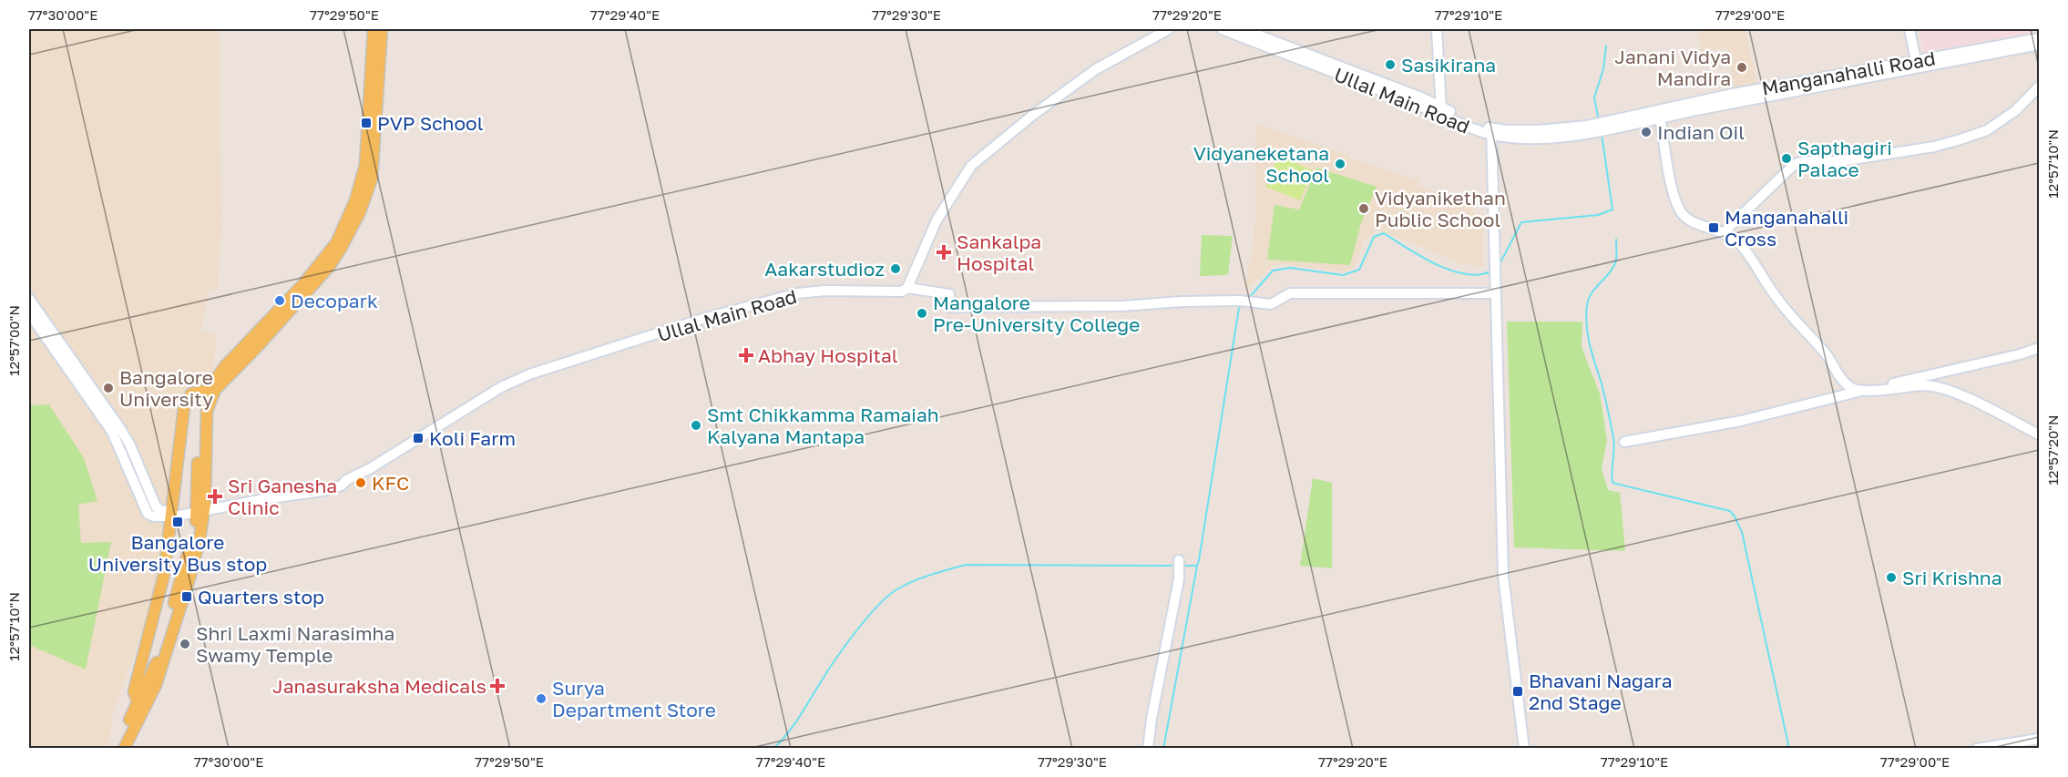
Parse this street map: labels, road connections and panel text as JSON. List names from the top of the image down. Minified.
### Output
{"streets":{"street":["Manganahalli Road","Ullal Main Road"]},"crossings":[["Manganahalli Road","Ullal Main Road"]],"places":{"other":["Sasikirana","Janani Vidya Mandira","Indian Oil","Sapthagiri Palace","Vidyaneketana School","Vidyanikethan Public School","Aakarstudioz","Decopark","Mangalore Pre-University College","Bangalore University","Smt Chikkamma Ramaiah Kalyana Mantapa","KFC","Sri Krishna","Shri Laxmi Narasimha Swamy Temple","Surya Department Store"],"transit":["PVP School","Manganahalli Cross","Koli Farm","Bangalore University Bus stop","Quarters stop","Bhavani Nagara 2nd Stage"],"health":["Sankalpa Hospital","Abhay Hospital","Sri Ganesha Clinic","Janasuraksha Medicals"]},"coordinates":["77°30'00\"E","77°29'50\"E","77°29'40\"E","77°29'30\"E","77°29'20\"E","77°29'10\"E","77°29'00\"E","12°57'10\"N","12°57'00\"N","12°57'20\"N"]}
